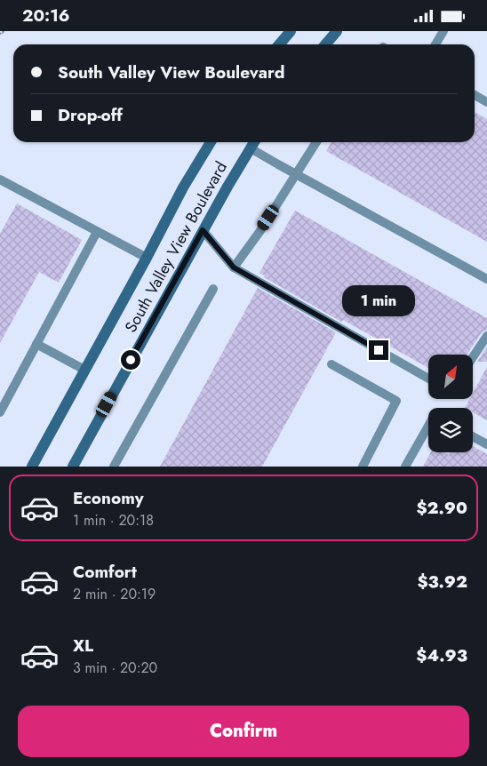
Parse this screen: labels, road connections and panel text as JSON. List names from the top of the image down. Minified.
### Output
{"streets":{"main road":["South Valley View Boulevard"]},"north":"top right","page":{"status":"20:16","banner":["South Valley View Boulevard","Drop-off"],"bubble":"1 min","list":[{"name":"Economy","note":"1 min · 20:18","value":"$2.90"},{"name":"Comfort","note":"2 min · 20:19","value":"$3.92"},{"name":"XL","note":"3 min · 20:20","value":"$4.93"}],"buttons":"Confirm"}}
